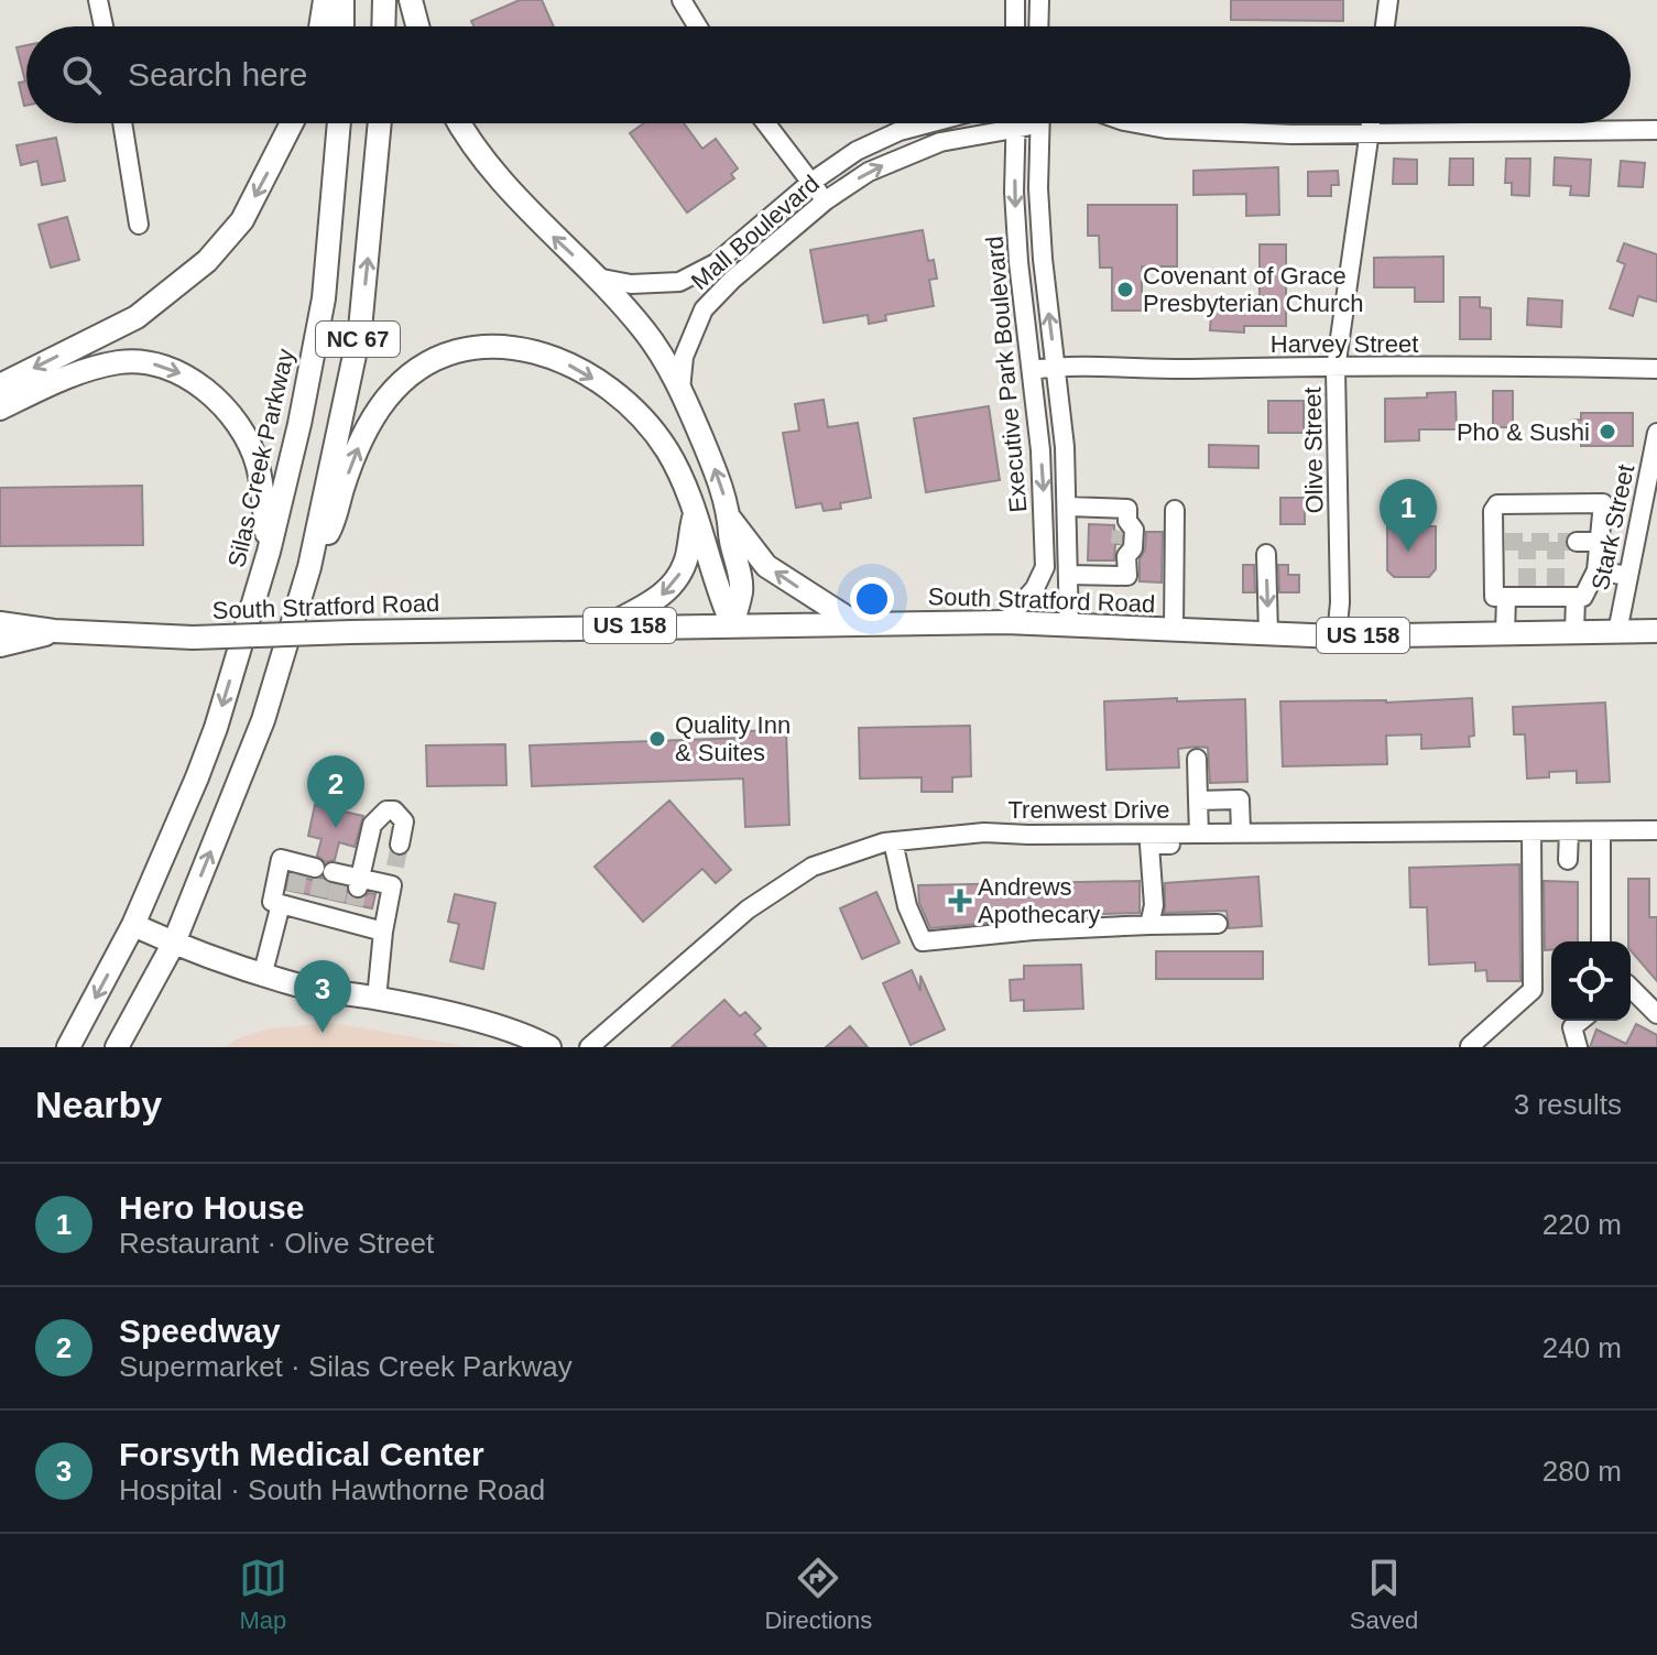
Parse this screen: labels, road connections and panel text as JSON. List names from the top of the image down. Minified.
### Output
{"streets":{"main road":["NC 67","Silas Creek Parkway","South Stratford Road","US 158"],"street":["Mall Boulevard","Harvey Street","Executive Park Boulevard","Olive Street","Stark Street","Trenwest Drive"]},"crossings":[["Mall Boulevard","Executive Park Boulevard"],["Harvey Street","Executive Park Boulevard"],["Harvey Street","Olive Street"],["Executive Park Boulevard","South Stratford Road"],["Olive Street","South Stratford Road"],["Stark Street","South Stratford Road"]],"places":{"other":["Covenant of Grace Presbyterian Church","Pho & Sushi","Quality Inn & Suites"],"health":["Andrews Apothecary"]},"page":{"search":"Search here","pins":["1","2","3"],"heading":["Nearby","3 results"],"list":[{"mark":"1","name":"Hero House","note":"Restaurant · Olive Street","value":"220 m"},{"mark":"2","name":"Speedway","note":"Supermarket · Silas Creek Parkway","value":"240 m"},{"mark":"3","name":"Forsyth Medical Center","note":"Hospital · South Hawthorne Road","value":"280 m"}],"nav":["Map","Directions","Saved"]}}
